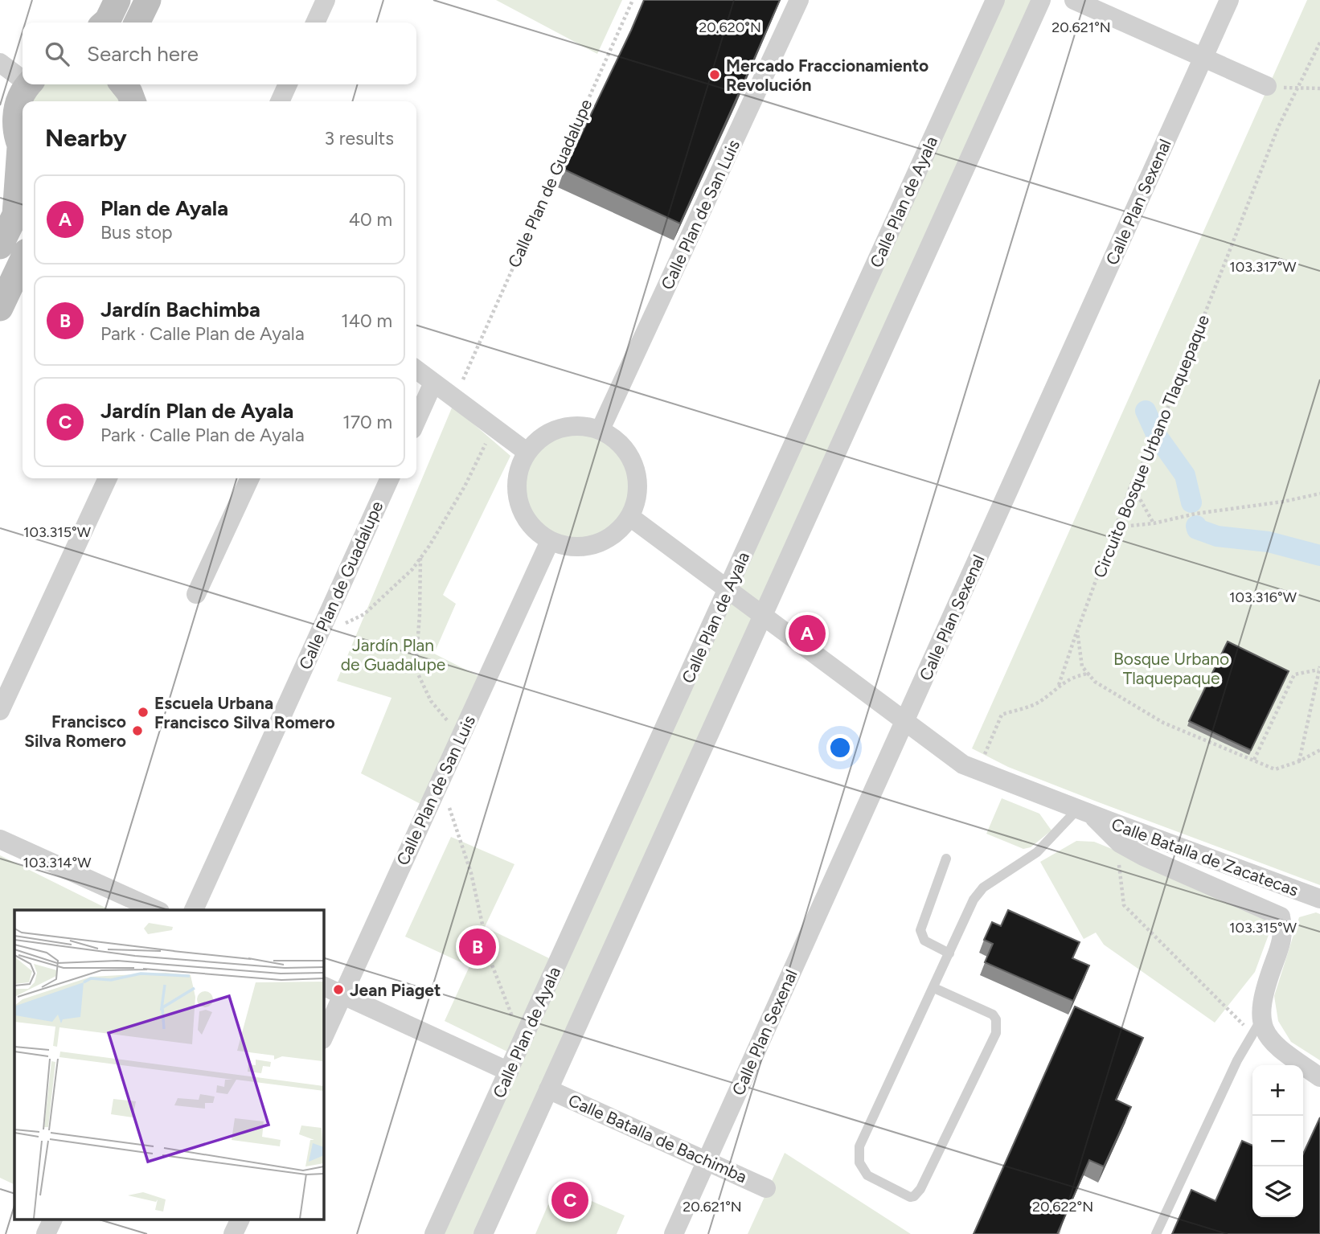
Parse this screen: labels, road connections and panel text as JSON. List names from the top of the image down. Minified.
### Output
{"streets":{"street":["Calle Plan de Guadalupe","Calle Plan de Ayala","Calle Plan Sexenal","Calle Plan de San Luis","Calle Batalla de Zacatecas","Calle Batalla de Bachimba"],"path":["Circuito Bosque Urbano Tlaquepaque"]},"crossings":[["Calle Plan de Ayala","Calle Batalla de Zacatecas"],["Calle Plan Sexenal","Calle Batalla de Zacatecas"],["Calle Plan Sexenal","Calle Batalla de Bachimba"],["Calle Plan de San Luis","Calle Batalla de Zacatecas"]],"parks":["Jardín Plan de Guadalupe","Bosque Urbano Tlaquepaque"],"places":["Mercado Fraccionamiento Revolución","Escuela Urbana Francisco Silva Romero","Francisco Silva Romero","Jean Piaget"],"page":{"search":"Search here","heading":["Nearby","3 results"],"list":[{"mark":"A","name":"Plan de Ayala","note":"Bus stop","value":"40 m"},{"mark":"B","name":"Jardín Bachimba","note":"Park · Calle Plan de Ayala","value":"140 m"},{"mark":"C","name":"Jardín Plan de Ayala","note":"Park · Calle Plan de Ayala","value":"170 m"}],"pins":["A","B","C"],"map_buttons":["+","−"]},"coordinates":["20.620°N","20.621°N","103.317°W","103.315°W","103.316°W","103.314°W","20.622°N"]}
